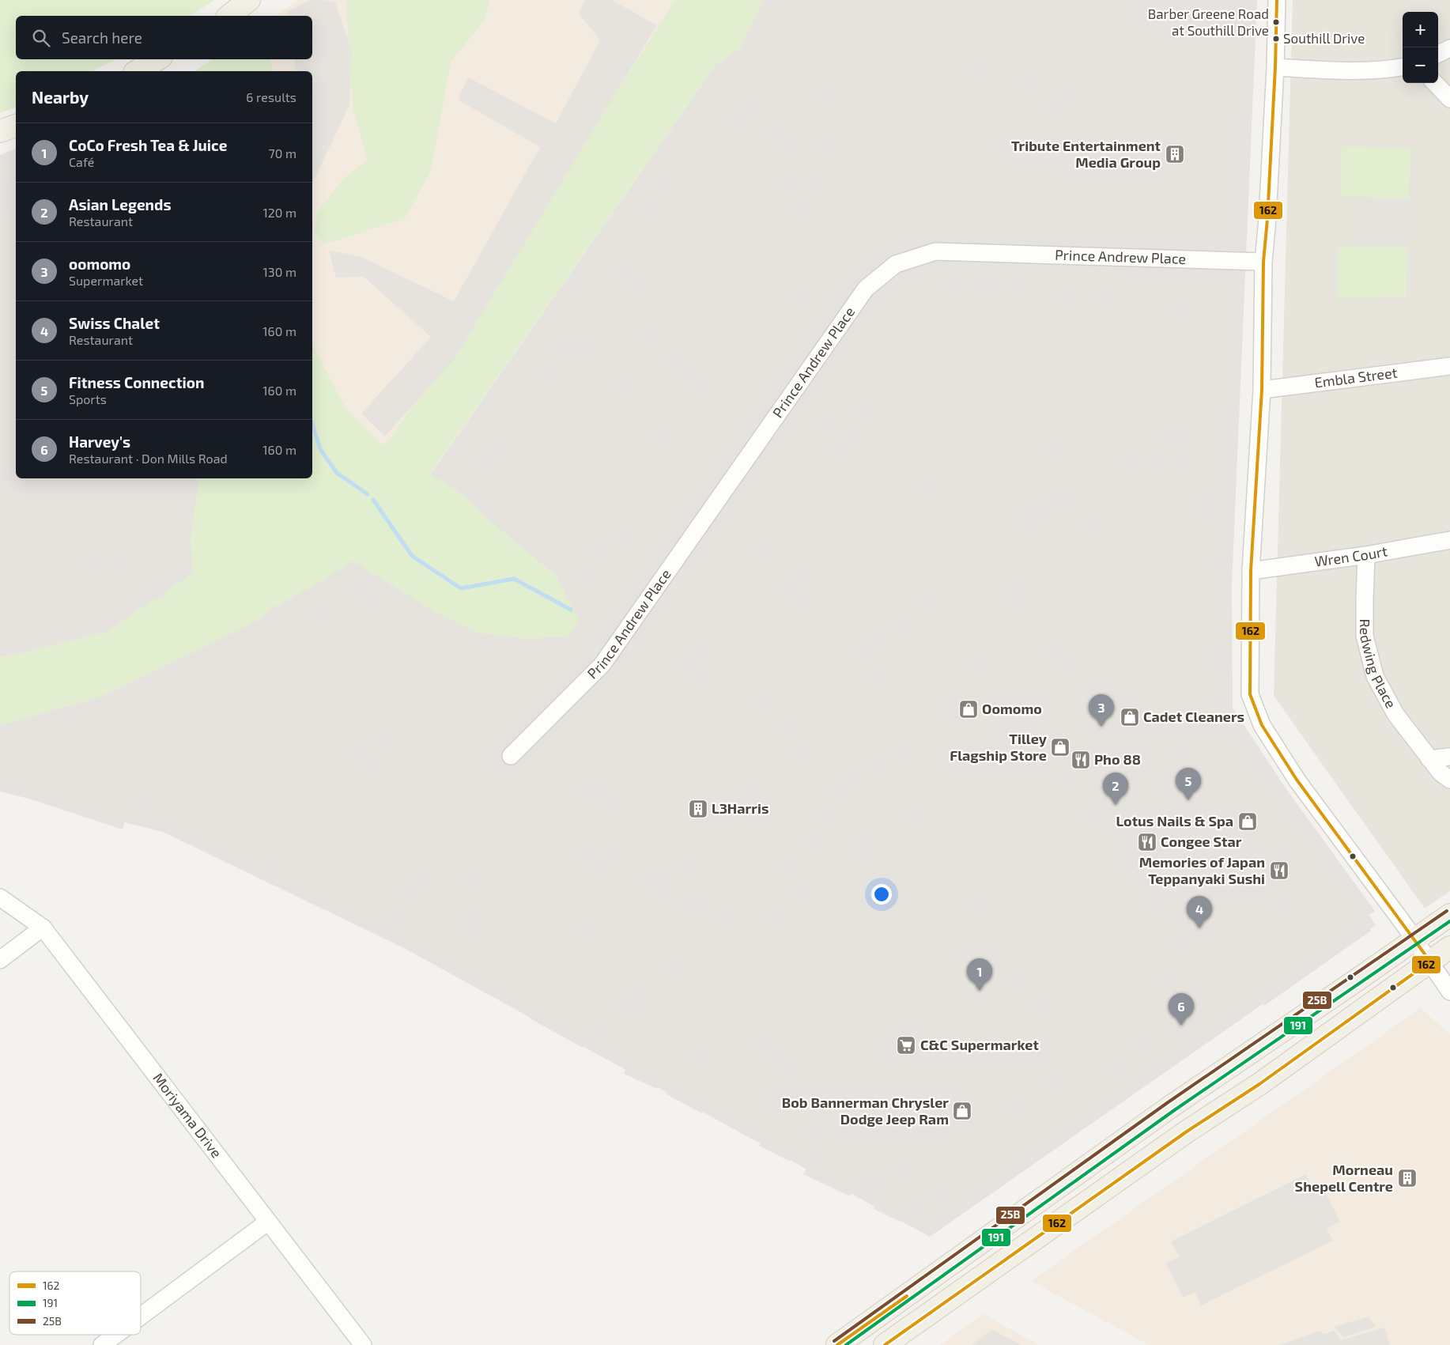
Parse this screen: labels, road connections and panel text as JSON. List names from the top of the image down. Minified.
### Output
{"streets":{"street":["Prince Andrew Place","Embla Street","Wren Court","Redwing Place","Moriyama Drive"]},"crossings":[["Wren Court","Redwing Place"]],"places":{"other":["Barber Greene Road at Southill Drive","Southill Drive"],"building":["Tribute Entertainment Media Group","L3Harris","Morneau Shepell Centre"],"shop":["Oomomo","Cadet Cleaners","Tilley Flagship Store","Lotus Nails & Spa","Bob Bannerman Chrysler Dodge Jeep Ram"],"restaurant":["Pho 88","Congee Star","Memories of Japan Teppanyaki Sushi"],"supermarket":["C&C Supermarket"]},"lines":["transit line 162","transit line 25B","transit line 191"],"legend":["162","191","25B"],"page":{"map_buttons":["+","−"],"search":"Search here","heading":["Nearby","6 results"],"list":[{"mark":"1","name":"CoCo Fresh Tea & Juice","note":"Café","value":"70 m"},{"mark":"2","name":"Asian Legends","note":"Restaurant","value":"120 m"},{"mark":"3","name":"oomomo","note":"Supermarket","value":"130 m"},{"mark":"4","name":"Swiss Chalet","note":"Restaurant","value":"160 m"},{"mark":"5","name":"Fitness Connection","note":"Sports","value":"160 m"},{"mark":"6","name":"Harvey's","note":"Restaurant · Don Mills Road","value":"160 m"}],"pins":["3","5","2","4","1","6"]}}
